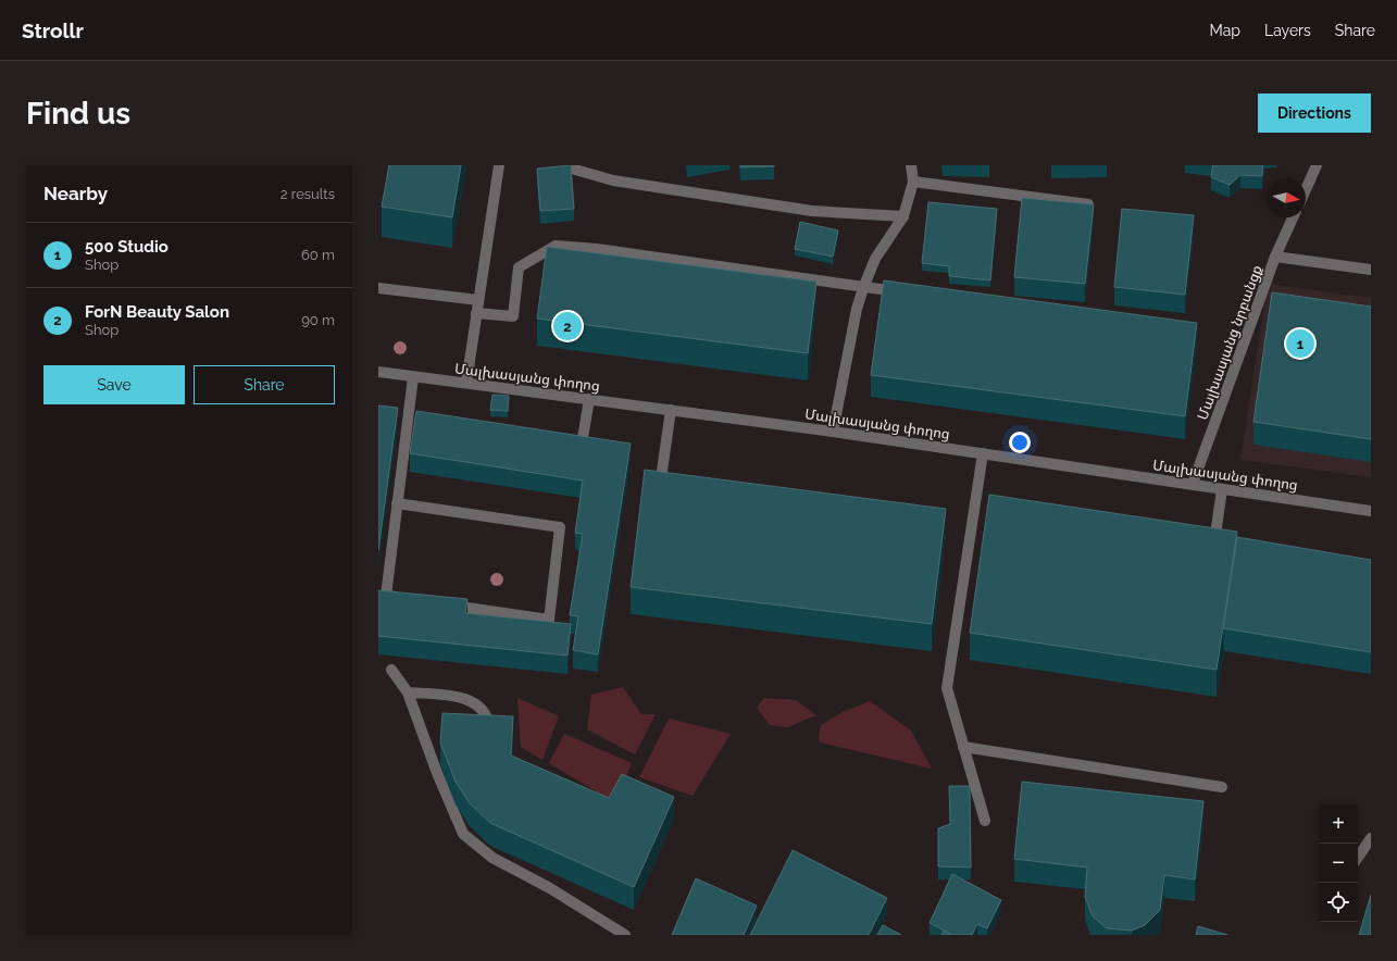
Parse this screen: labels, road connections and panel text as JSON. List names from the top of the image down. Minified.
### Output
{"streets":{"street":["Մալխասյանց նրբանցք","Մալխասյանց փողոց"]},"crossings":[["Մալխասյանց նրբանցք","Մալխասյանց փողոց"]],"north":"right","page":{"header":"Strollr","nav":["Map","Layers","Share"],"buttons":["Directions",["Save","Share"]],"title":"Find us","heading":["Nearby","2 results"],"list":[{"mark":"1","name":"500 Studio","note":"Shop","value":"60 m"},{"mark":"2","name":"ForN Beauty Salon","note":"Shop","value":"90 m"}],"pins":["2","1"],"map_buttons":["+","−"]}}
